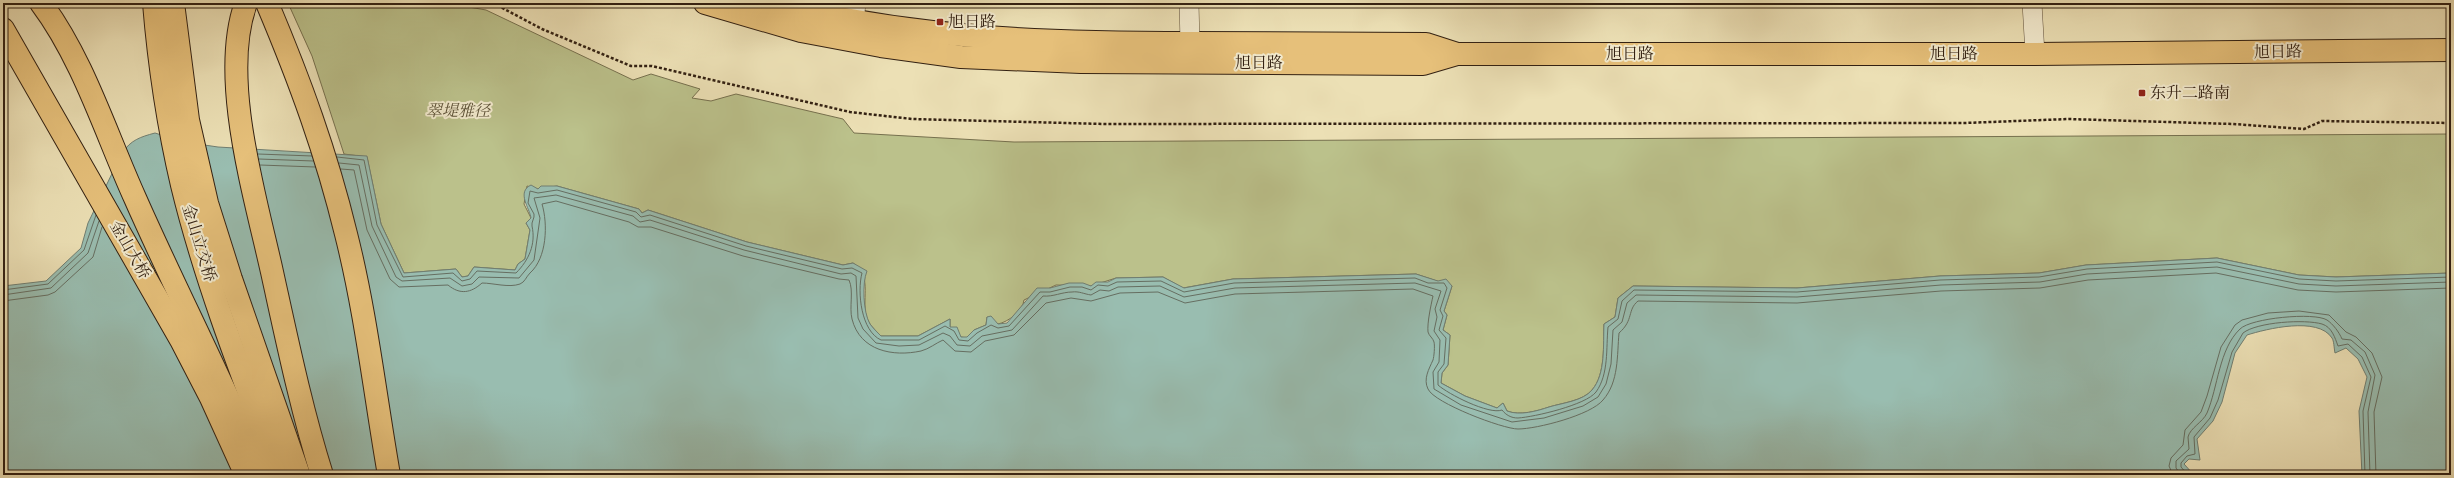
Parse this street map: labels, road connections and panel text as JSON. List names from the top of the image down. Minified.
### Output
{"streets":{"main road":["旭日路","金山立交桥","金山大桥"]},"parks":["翠堤雅径"],"places":{"transit":["旭日路","东升二路南"]}}
